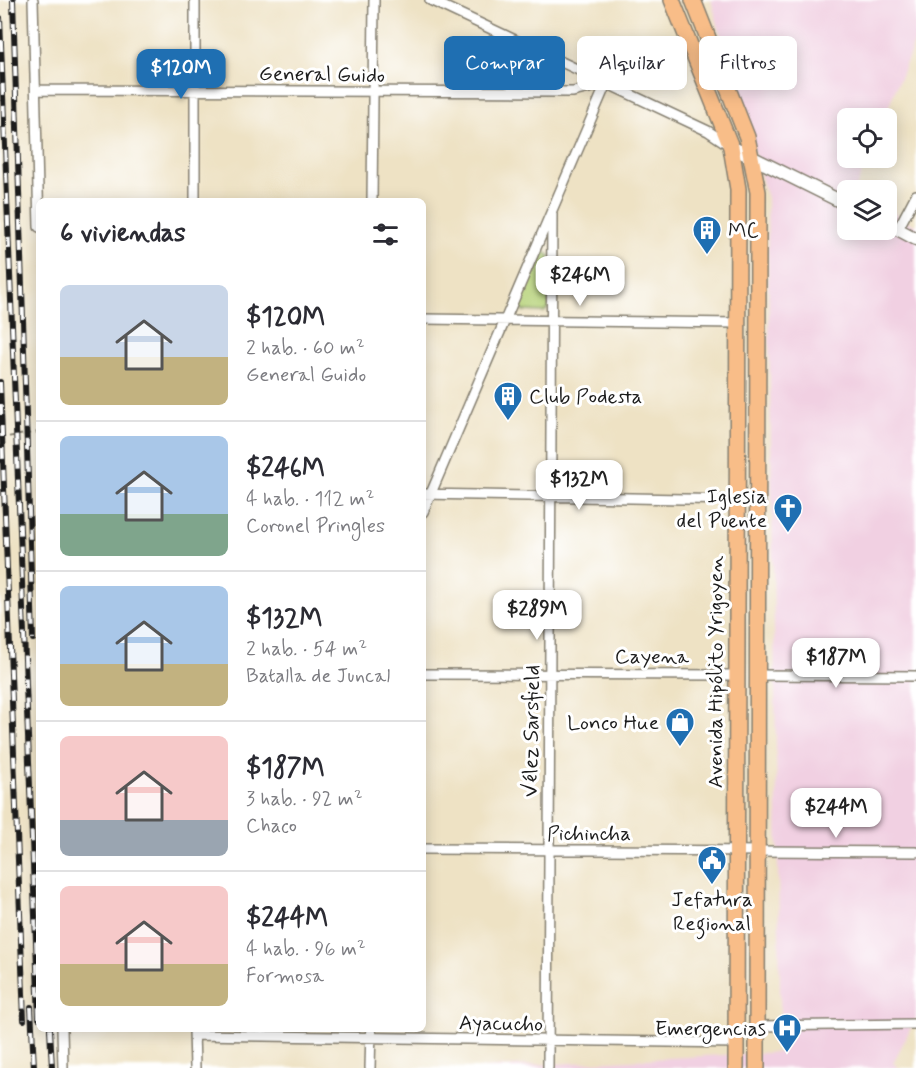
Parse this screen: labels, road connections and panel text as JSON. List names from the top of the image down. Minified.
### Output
{"streets":{"main road":["Avenida Hipólito Yrigoyen"],"street":["General Guido","Cayena","Vélez Sarsfield","Pichincha","Ayacucho"]},"crossings":[["Cayena","Avenida Hipólito Yrigoyen"],["Cayena","Vélez Sarsfield"],["Avenida Hipólito Yrigoyen","Pichincha"],["Avenida Hipólito Yrigoyen","Ayacucho"],["Vélez Sarsfield","Pichincha"],["Vélez Sarsfield","Ayacucho"]],"places":{"building":["MC","Club Podesta"],"church":["Iglesia del Puente"],"shop":["Lonco Hue"],"public building":["Jefatura Regional"],"hospital":["Emergencias"]},"page":{"chip":["Comprar","Alquilar","Filtros"],"price":["$120M","$246M","$132M","$289M","$187M","$244M"],"heading":"6 viviendas","list":[{"name":"$120M","note":"2 hab. · 60 m² · General Guido"},{"name":"$246M","note":"4 hab. · 112 m² · Coronel Pringles"},{"name":"$132M","note":"2 hab. · 54 m² · Batalla de Juncal"},{"name":"$187M","note":"3 hab. · 92 m² · Chaco"},{"name":"$244M","note":"4 hab. · 96 m² · Formosa"}]}}
